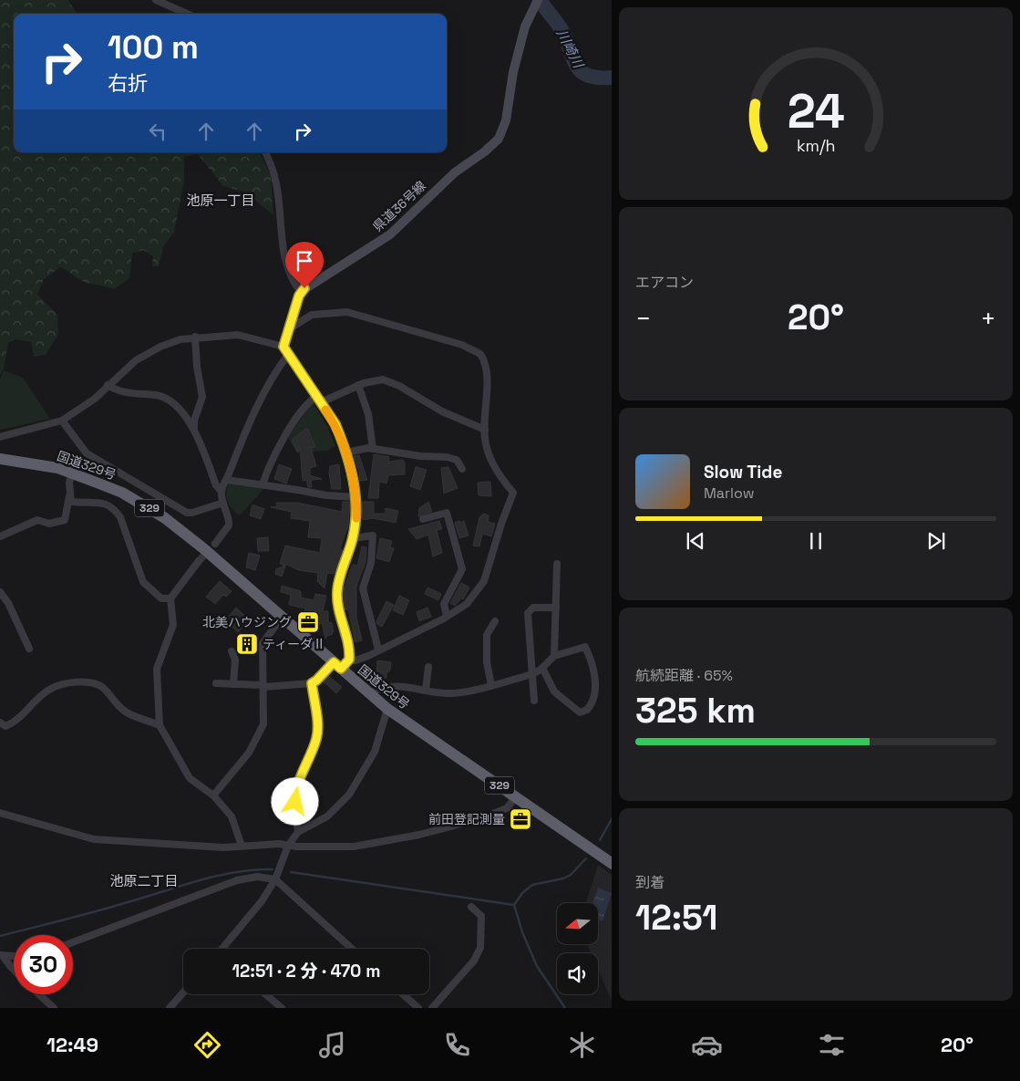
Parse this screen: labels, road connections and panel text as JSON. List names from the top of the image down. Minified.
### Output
{"streets":{"highway":["国道329号","329"],"main road":["県道36号線"]},"districts":["池原一丁目","池原二丁目"],"water":["川崎川"],"places":{"office":["北美ハウジング","前田登記測量"],"building":["ティーダⅡ"]},"north":"left","page":{"turn":["100 m","右折"],"tile":["エアコン",["航続距離 · 65%","325 km"],["到着","12:51"]],"heat":["−","20°","+"],"song":["Slow Tide","Marlow"],"limit":"30","trip":"12:51 · 2 分 · 470 m","tabs":["12:49","20°"],"gauge":["24","km/h"]}}
